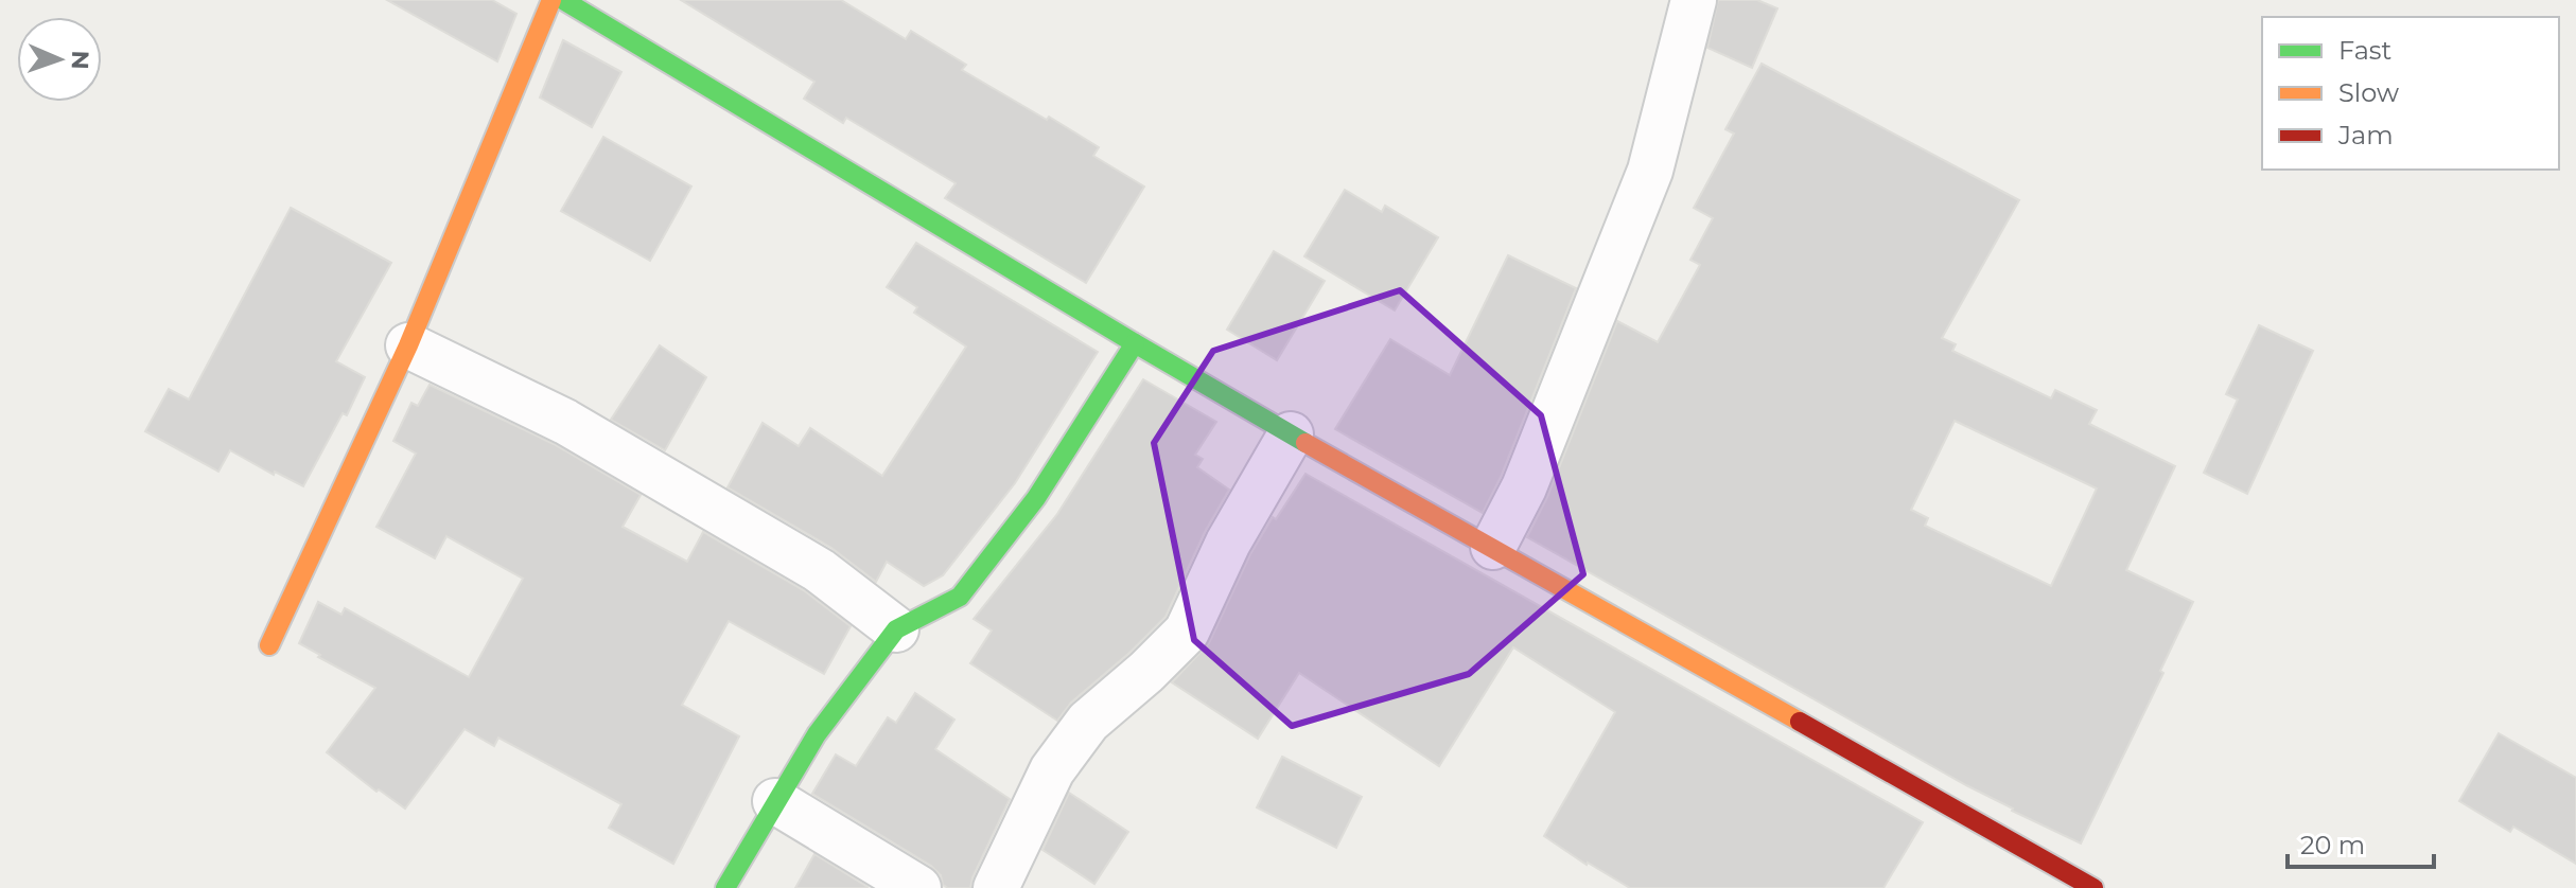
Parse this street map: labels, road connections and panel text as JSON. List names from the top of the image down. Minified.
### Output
{"legend":["Fast","Slow","Jam"],"scale_bar":"20 m","north":"right"}
